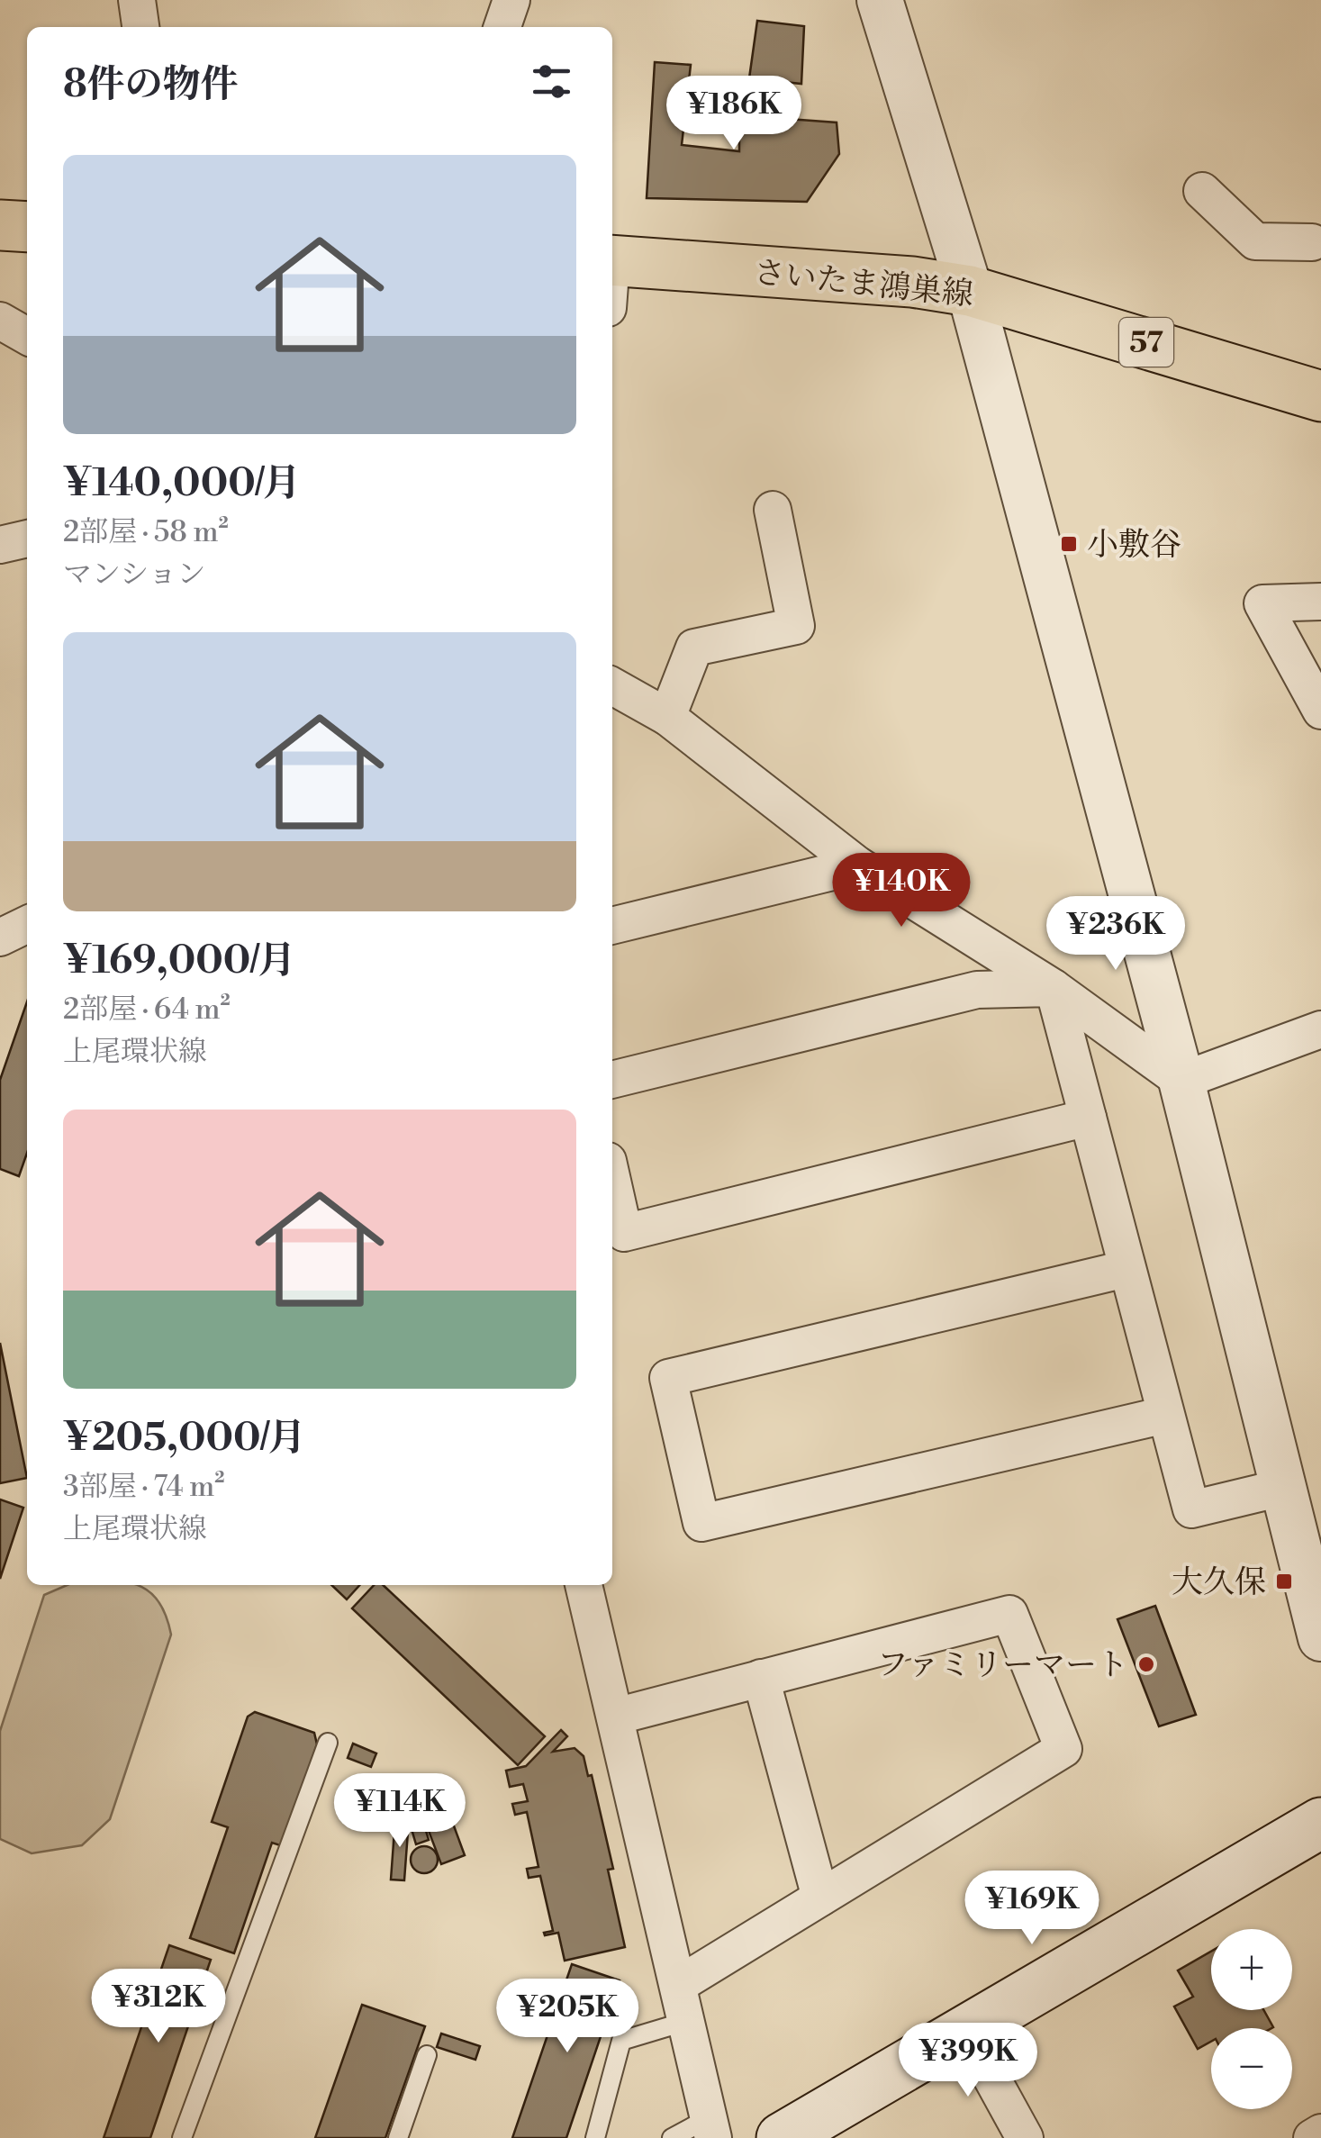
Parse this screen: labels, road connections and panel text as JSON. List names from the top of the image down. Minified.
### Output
{"streets":{"main road":["さいたま鴻巣線","57"]},"places":{"transit":["小敷谷","大久保"],"other":["ファミリーマート"]},"page":{"heading":"8件の物件","price":["¥186K","¥140K","¥236K","¥114K","¥169K","¥312K","¥205K","¥399K"],"list":[{"name":"¥140,000/月","note":"2部屋 · 58 m² · マンション"},{"name":"¥169,000/月","note":"2部屋 · 64 m² · 上尾環状線"},{"name":"¥205,000/月","note":"3部屋 · 74 m² · 上尾環状線"}],"map_buttons":["+","−"]}}
